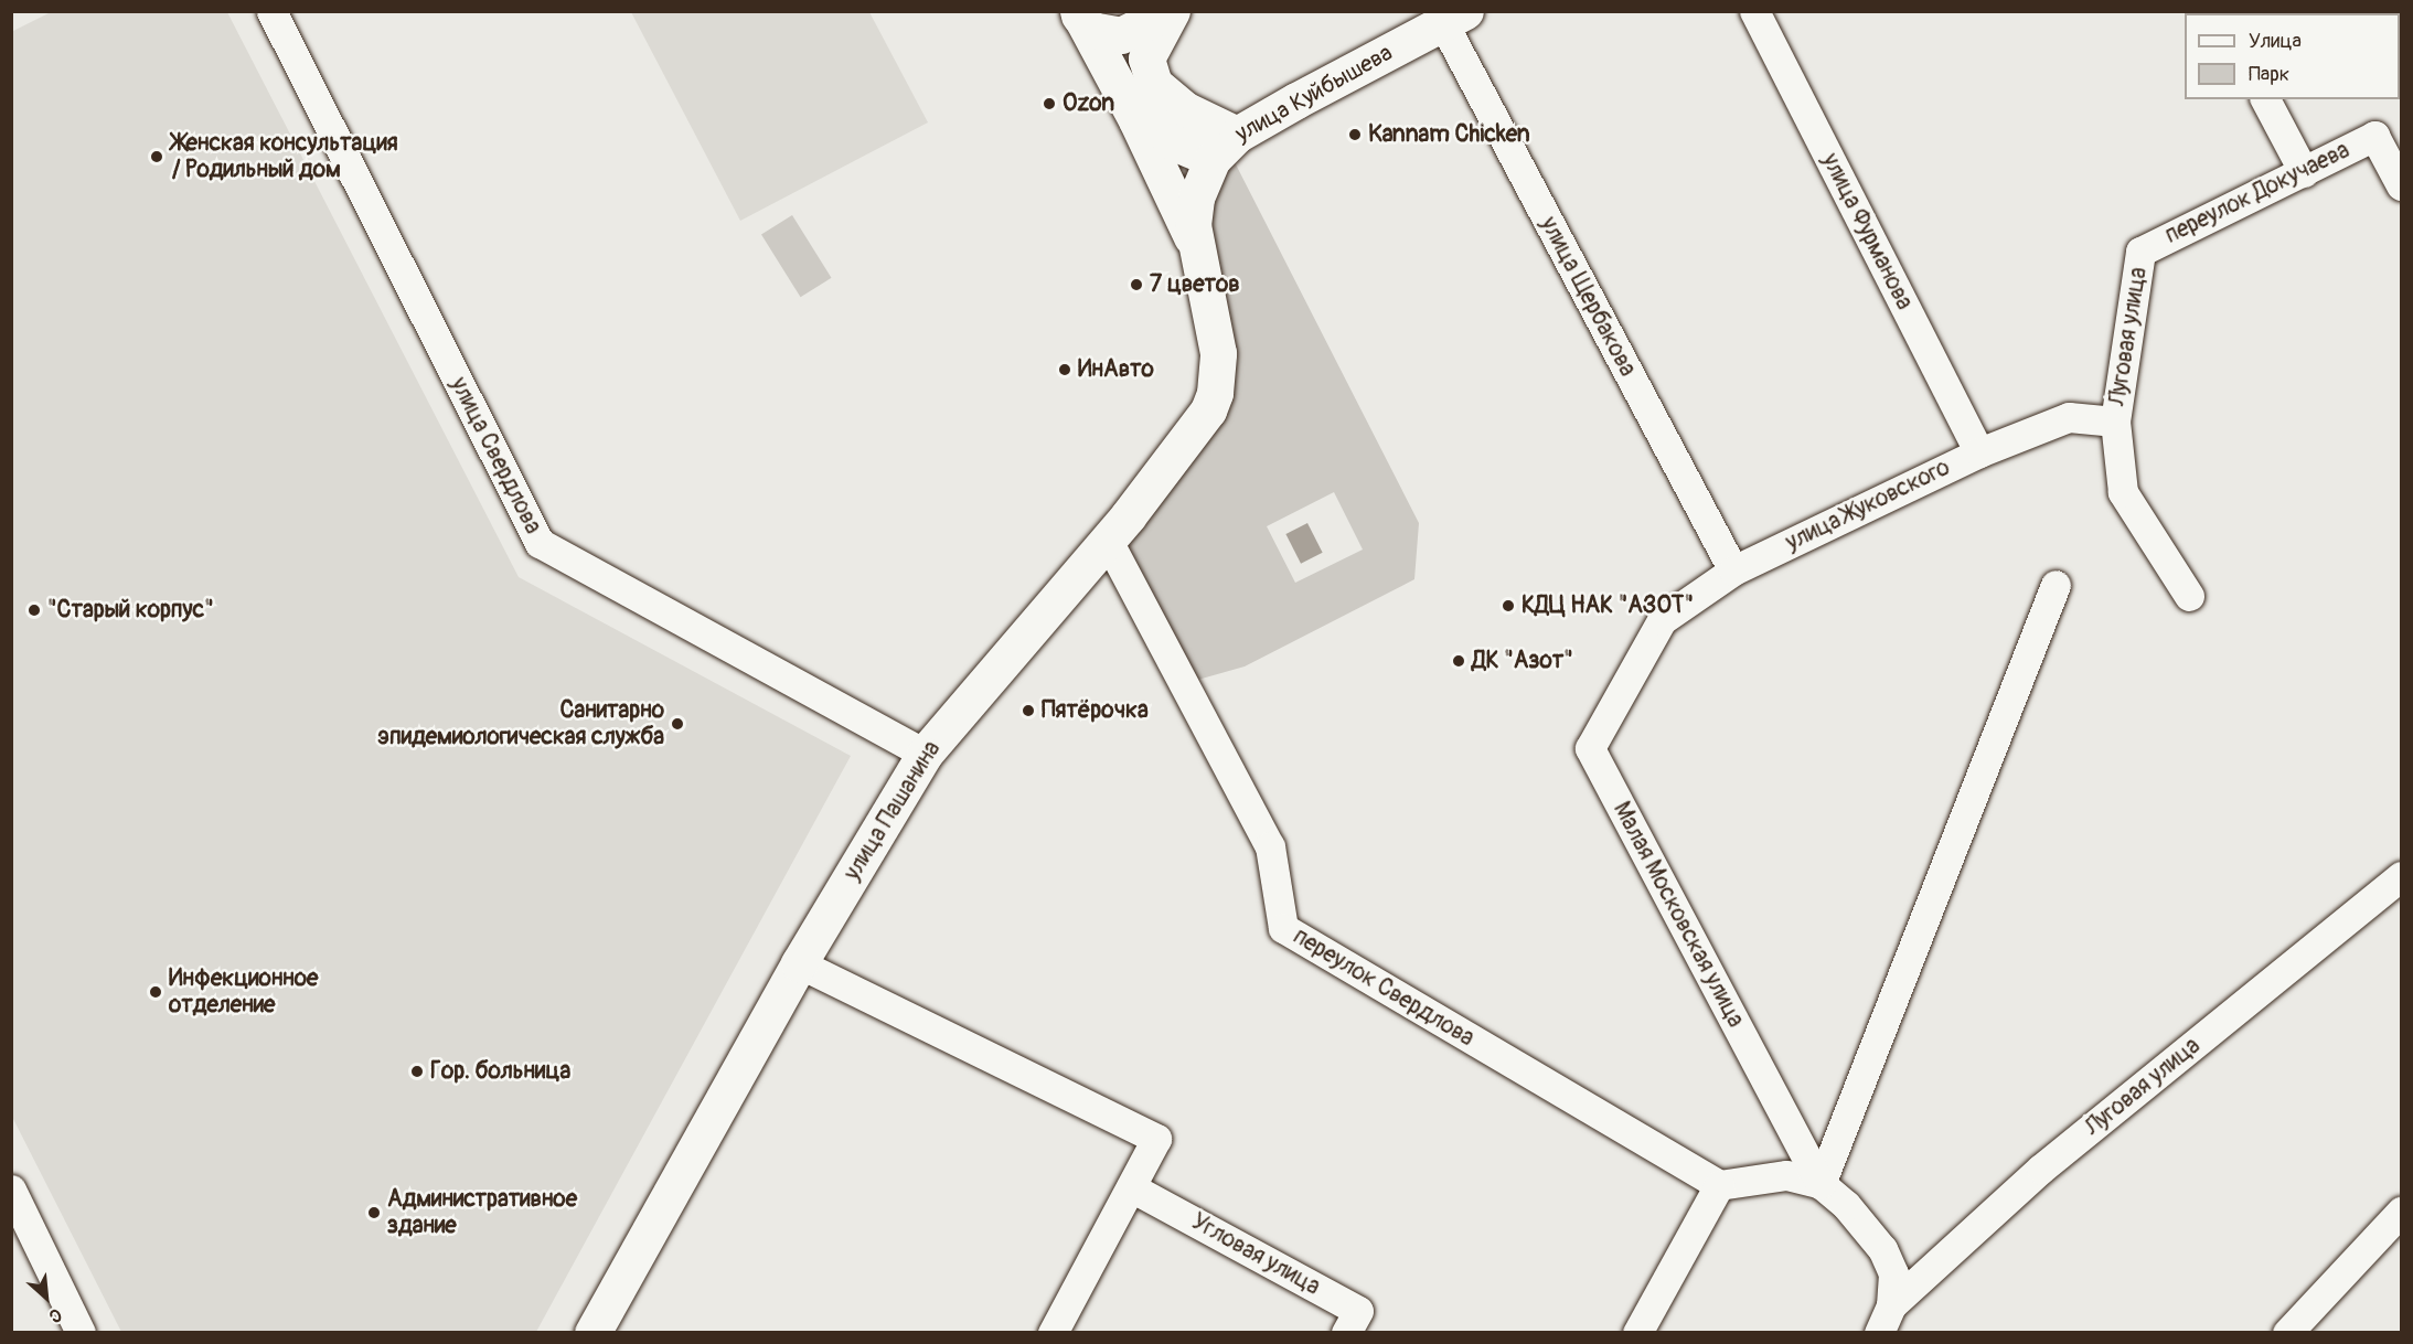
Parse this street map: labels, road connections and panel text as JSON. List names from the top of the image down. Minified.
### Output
{"streets":{"main road":["улица Куйбышева","улица Пашанина"],"street":["переулок Докучаева","улица Фурманова","улица Щербакова","Луговая улица","улица Свердлова","улица Жуковского","Малая Московская улица","переулок Свердлова","Угловая улица"]},"crossings":[["улица Куйбышева","улица Щербакова"],["улица Куйбышева","улица Пашанина"],["переулок Докучаева","Луговая улица"],["улица Фурманова","улица Жуковского"],["улица Щербакова","улица Жуковского"],["Луговая улица","улица Жуковского"],["Луговая улица","Малая Московская улица"],["Луговая улица","переулок Свердлова"],["улица Свердлова","улица Пашанина"],["улица Жуковского","Малая Московская улица"],["улица Пашанина","переулок Свердлова"]],"places":["Ozon","Kannam Chicken","Женская консультация / Родильный дом","7 цветов","ИнАвто","КДЦ НАК \"АЗОТ\"","\"Старый корпус\"","ДК \"Азот\"","Пятёрочка","Санитарно эпидемиологическая служба","Инфекционное отделение","Гор. больница","Административное здание"],"legend":["Улица","Парк"],"north":"bottom right"}
